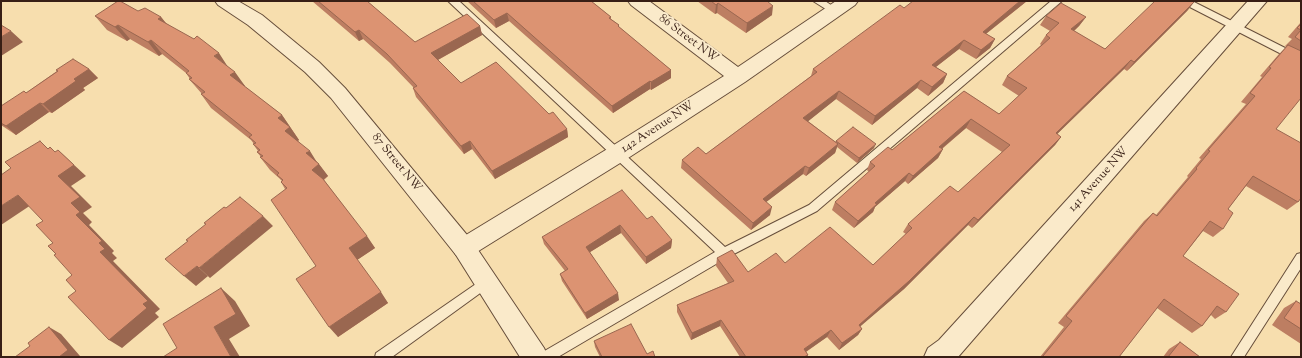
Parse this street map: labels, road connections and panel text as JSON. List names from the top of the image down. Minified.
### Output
{"streets":{"street":["86 Street NW","142 Avenue NW","87 Street NW","141 Avenue NW"]},"crossings":[["86 Street NW","142 Avenue NW"],["142 Avenue NW","87 Street NW"]]}
